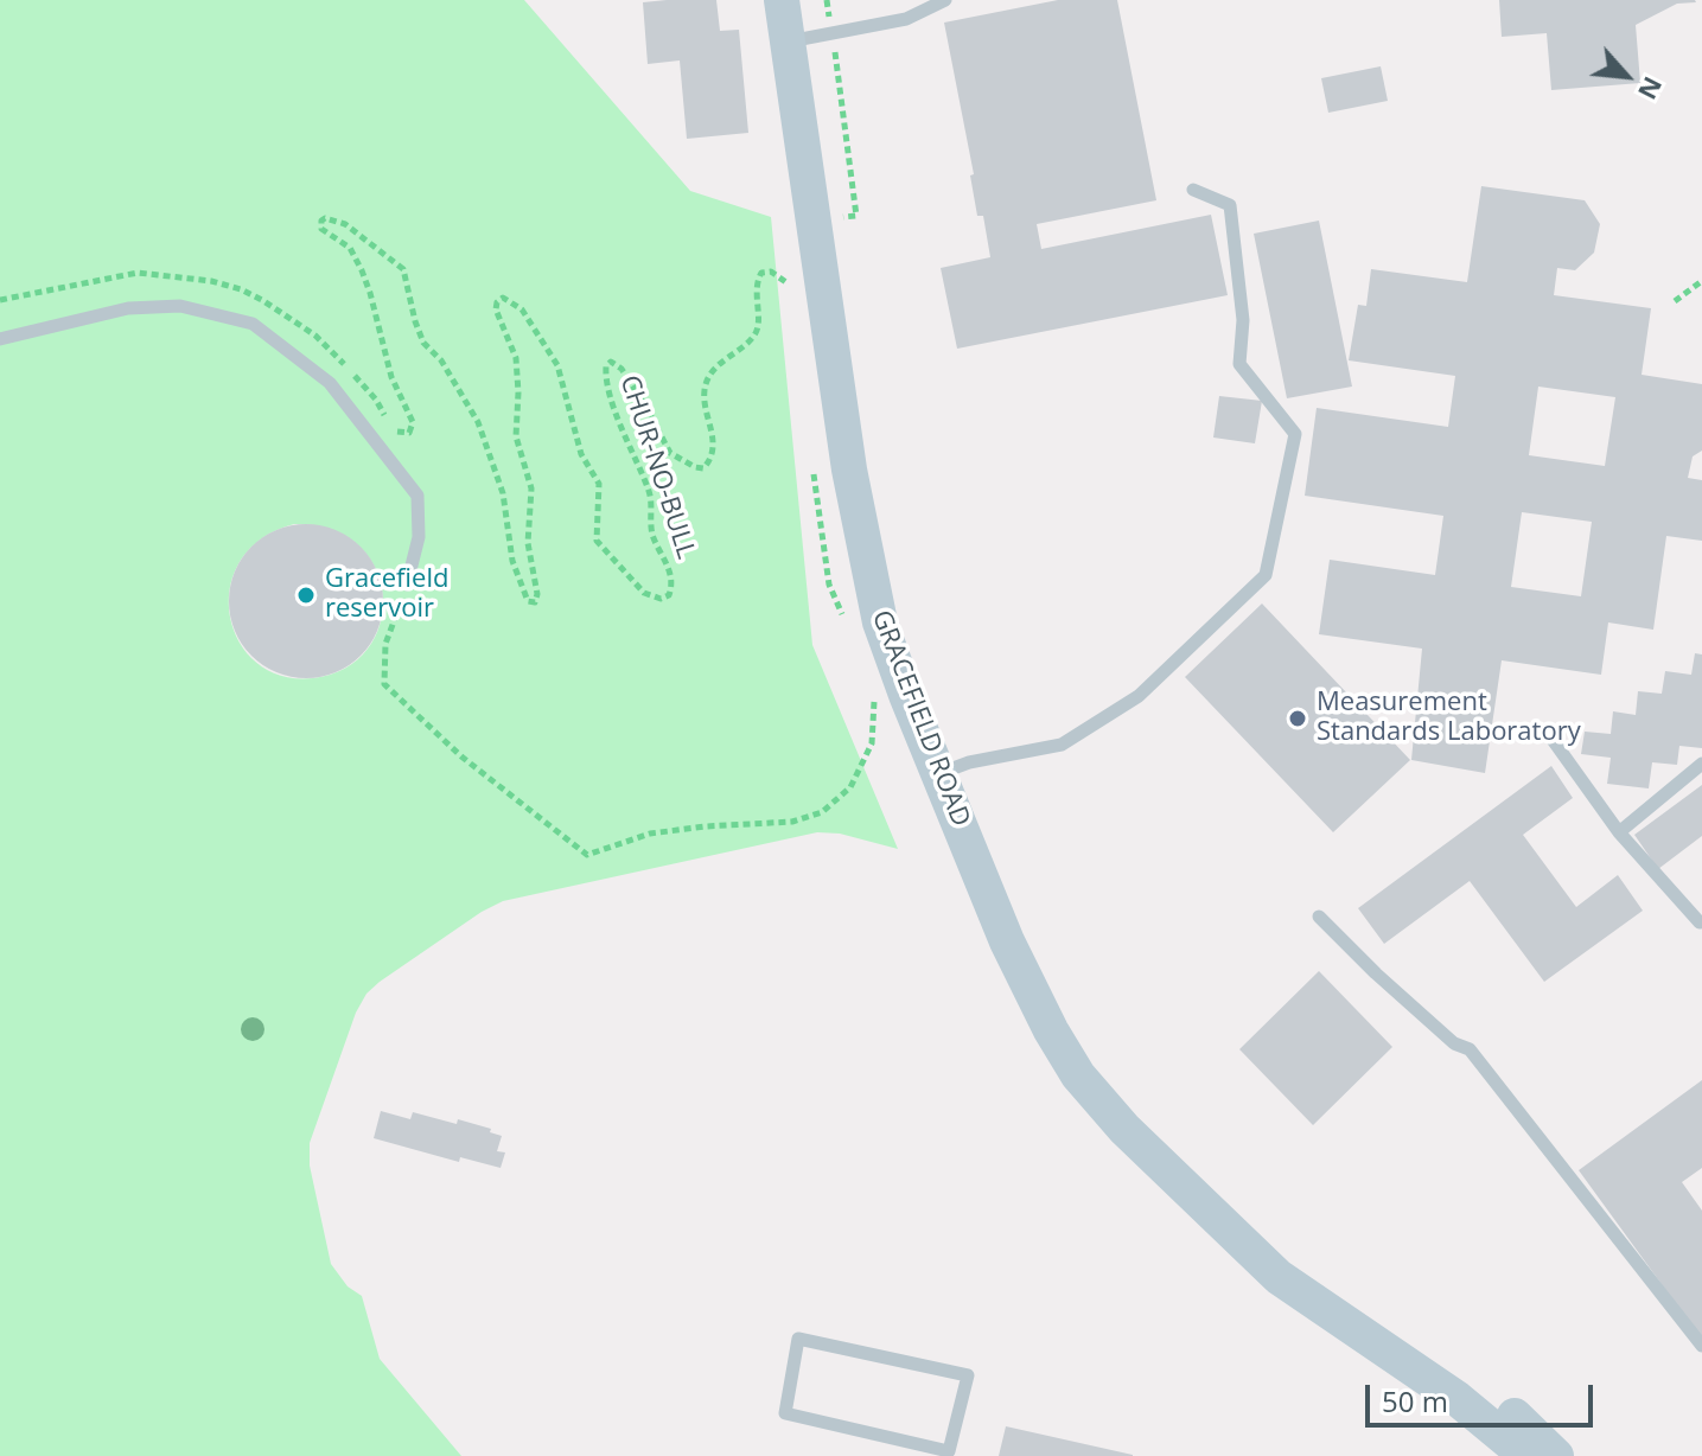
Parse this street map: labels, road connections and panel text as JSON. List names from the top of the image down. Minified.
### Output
{"streets":{"main road":["GRACEFIELD ROAD"],"path":["CHUR-NO-BULL"]},"places":["Gracefield reservoir","Measurement Standards Laboratory"],"scale_bar":"50 m","north":"bottom right"}
